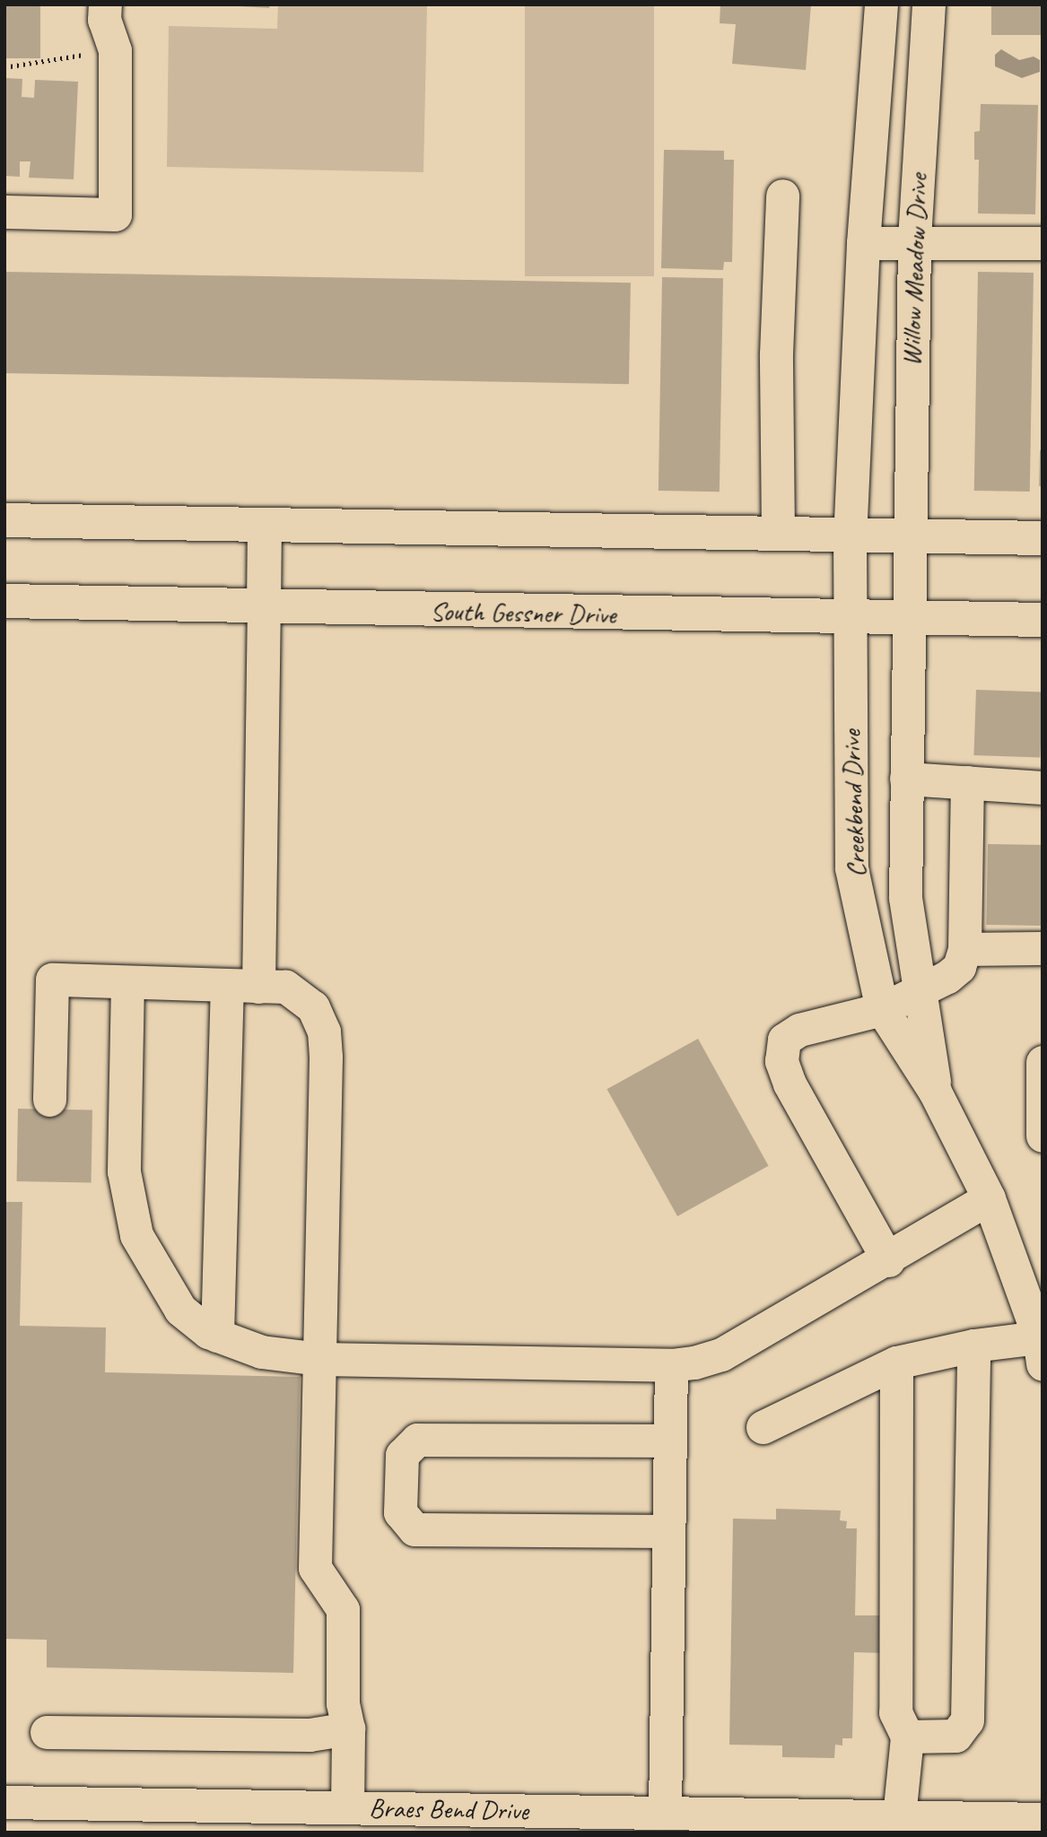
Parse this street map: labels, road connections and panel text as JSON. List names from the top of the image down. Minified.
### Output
{"streets":{"main road":["South Gessner Drive"],"street":["Willow Meadow Drive","Creekbend Drive","Braes Bend Drive"]},"crossings":[["Willow Meadow Drive","Creekbend Drive"],["South Gessner Drive","Creekbend Drive"]]}
